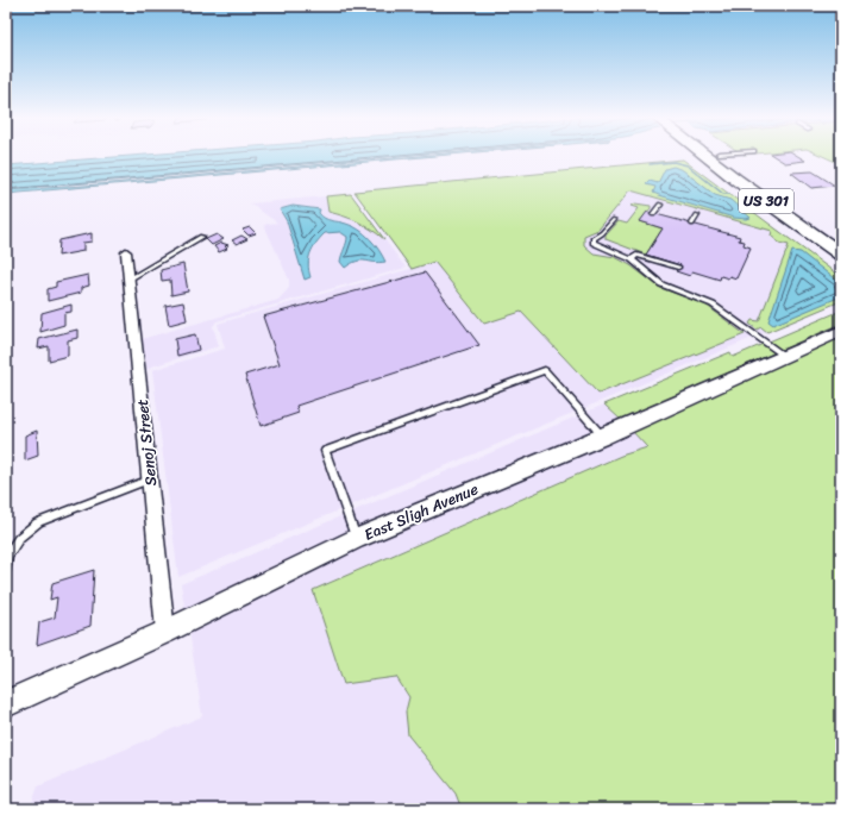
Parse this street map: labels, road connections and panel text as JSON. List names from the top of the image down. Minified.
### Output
{"streets":{"main road":["US 301"],"street":["Senoj Street","East Sligh Avenue"]},"crossings":[["Senoj Street","East Sligh Avenue"]]}
